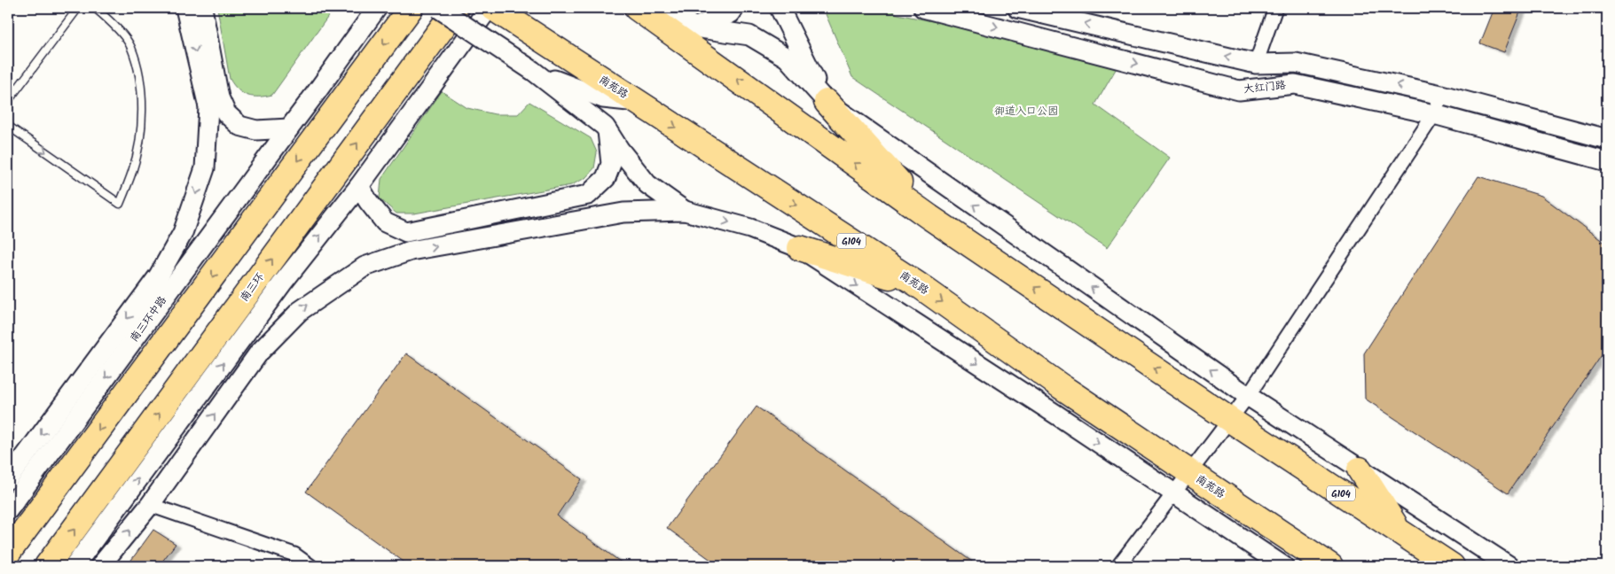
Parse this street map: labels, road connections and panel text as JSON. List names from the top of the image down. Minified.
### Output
{"streets":{"highway":["南苑路","G104","南三环"],"street":["大红门路","南三环中路"]},"parks":["御道入口公园"]}
